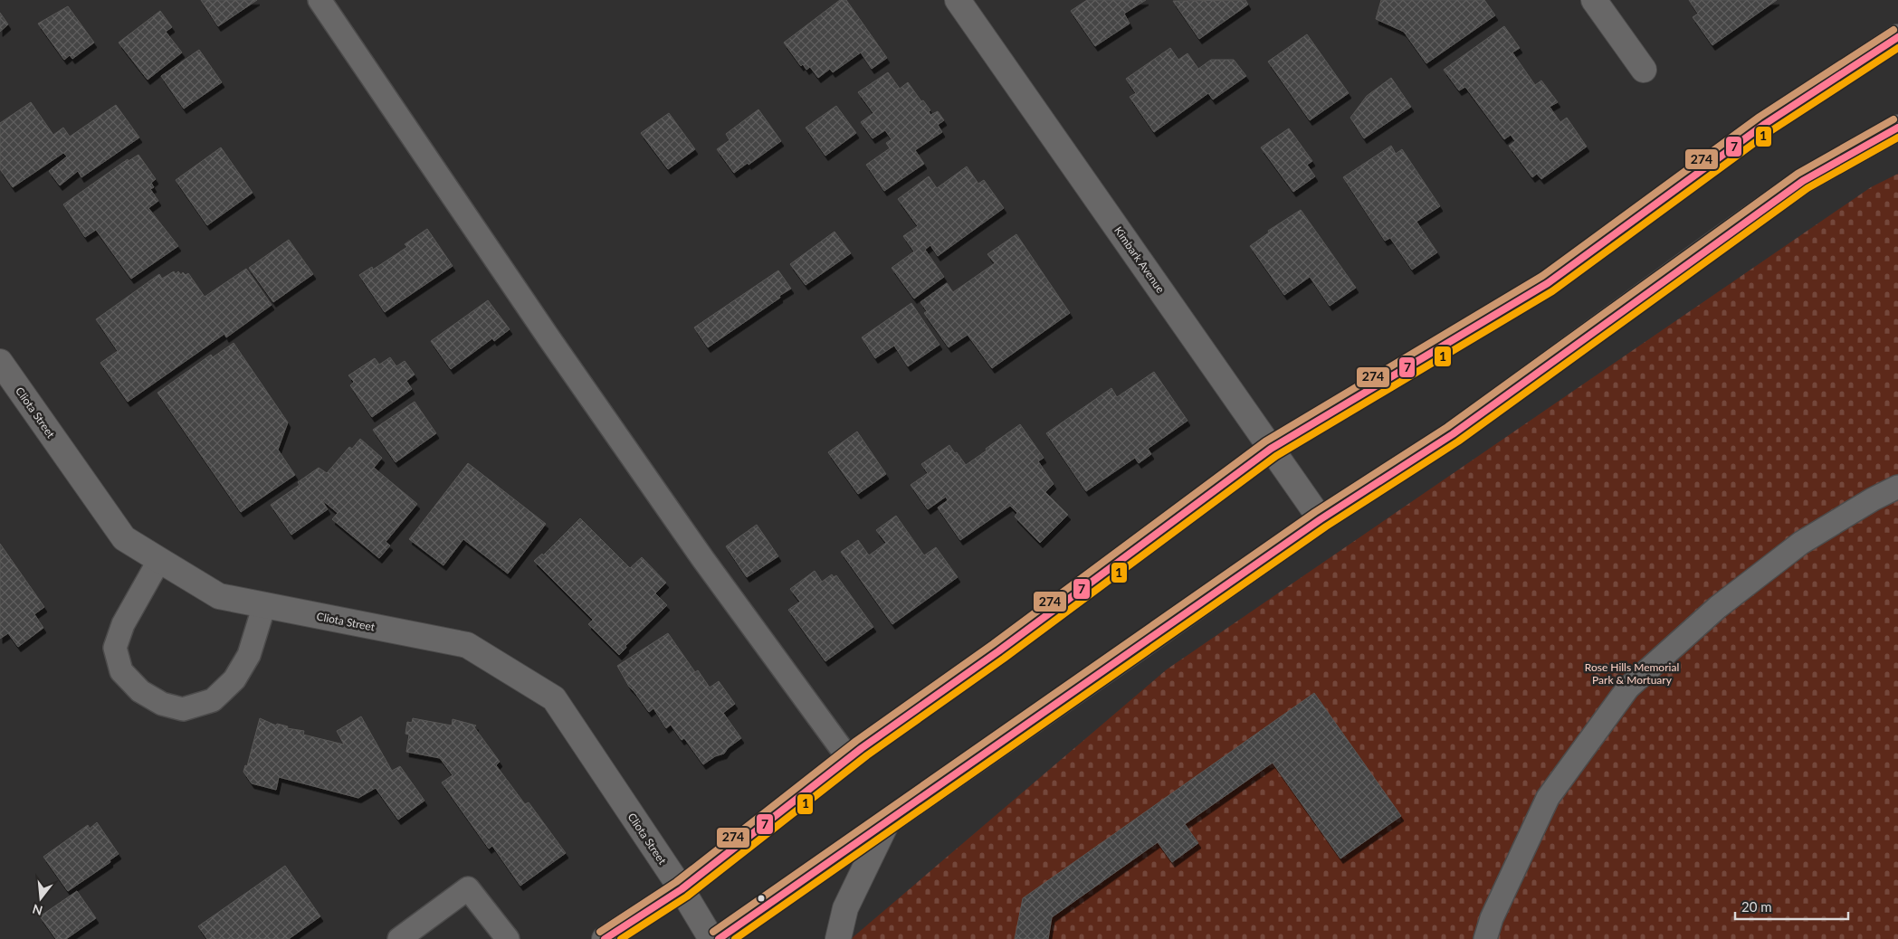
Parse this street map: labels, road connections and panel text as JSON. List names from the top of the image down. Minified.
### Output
{"streets":{"main road":["Kimbark Avenue","Cliota Street"]},"parks":["Rose Hills Memorial Park & Mortuary"],"lines":["transit line 274","transit line 7","transit line 1"],"scale_bar":"20 m","north":"bottom"}
